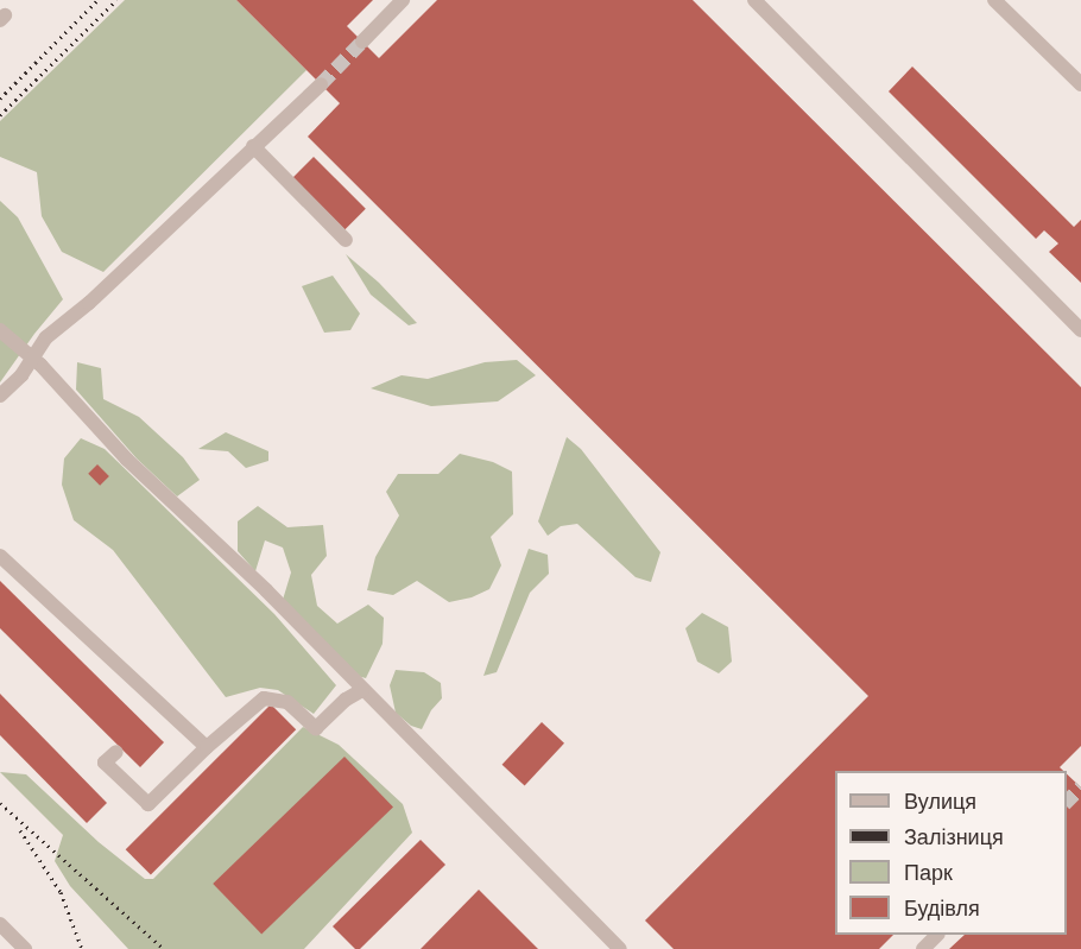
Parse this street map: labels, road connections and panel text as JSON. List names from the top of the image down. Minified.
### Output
{"legend":["Вулиця","Залізниця","Парк","Будівля"]}
